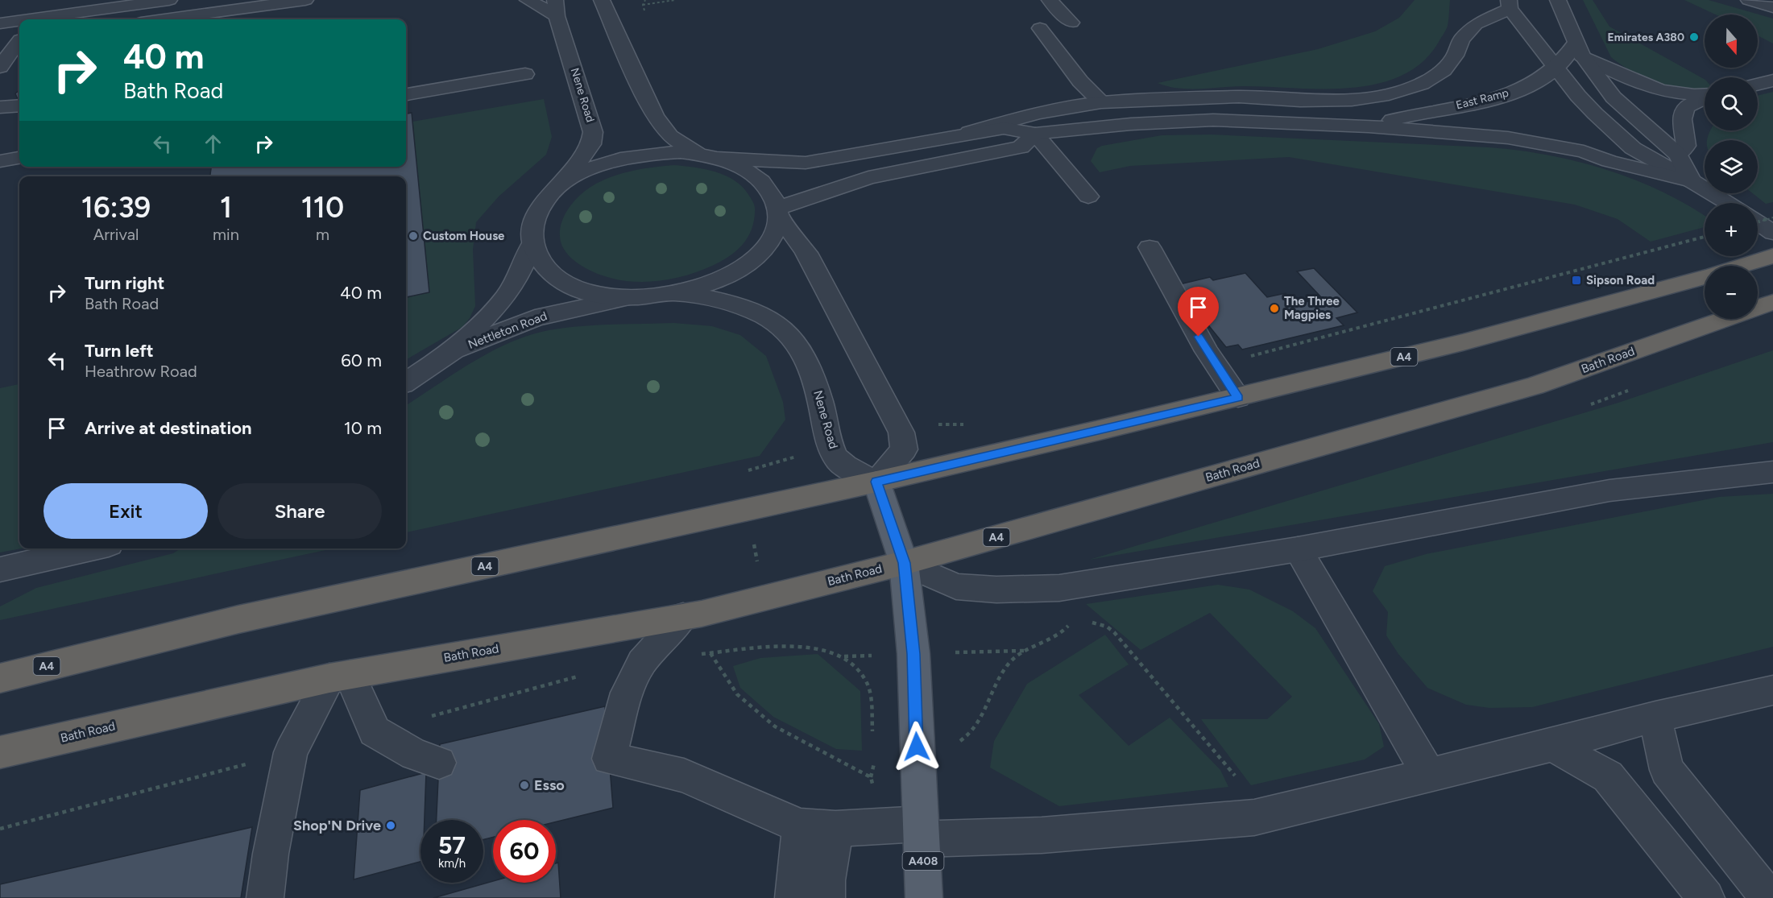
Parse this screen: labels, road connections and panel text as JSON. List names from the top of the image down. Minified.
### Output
{"streets":{"highway":["A4","Bath Road"],"main road":["A408"],"street":["Nene Road","East Ramp","Nettleton Road"]},"crossings":[["Nene Road","Nettleton Road"],["Nene Road","A4"],["Nene Road","A408"],["A4","A408"],["Bath Road","A408"]],"places":{"other":["Emirates A380","Custom House","The Three Magpies","Esso","Shop'N Drive"],"transit":["Sipson Road"]},"north":"bottom","page":{"map_buttons":["+","−"],"turn":["40 m","Bath Road"],"eta":["16:39","Arrival","1","min","110","m"],"list":[{"name":"Turn right","note":"Bath Road","value":"40 m"},{"name":"Turn left","note":"Heathrow Road","value":"60 m"},{"name":"Arrive at destination","value":"10 m"}],"buttons":["Exit","Share"],"speed":"57 km/h","limit":"60"}}
